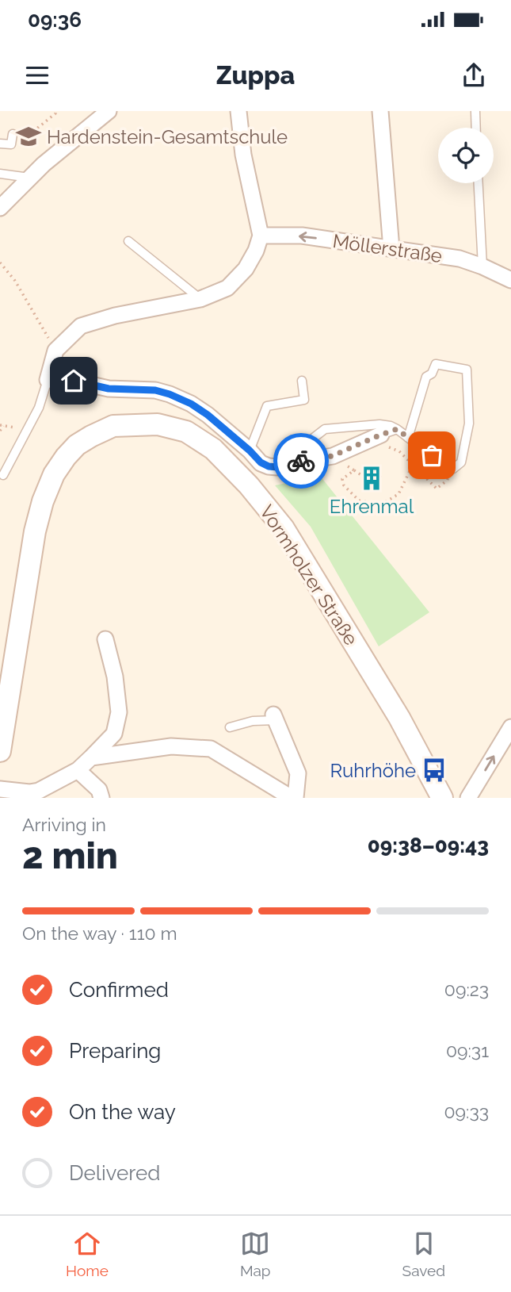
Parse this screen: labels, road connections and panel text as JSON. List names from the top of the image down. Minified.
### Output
{"streets":{"main road":["Vormholzer Straße"],"street":["Möllerstraße"]},"one_way":["Möllerstraße"],"places":{"school or university":["Hardenstein-Gesamtschule"],"building":["Ehrenmal"],"bus stop":["Ruhrhöhe"]},"page":{"status":"09:36","header":"Zuppa","heading":["2 min","Arriving in","09:38–09:43"],"bar":"On the way · 110 m","list":[["Confirmed","09:23"],["Preparing","09:31"],["On the way","09:33"],"Delivered"],"tabs":["Home","Map","Saved"]}}
